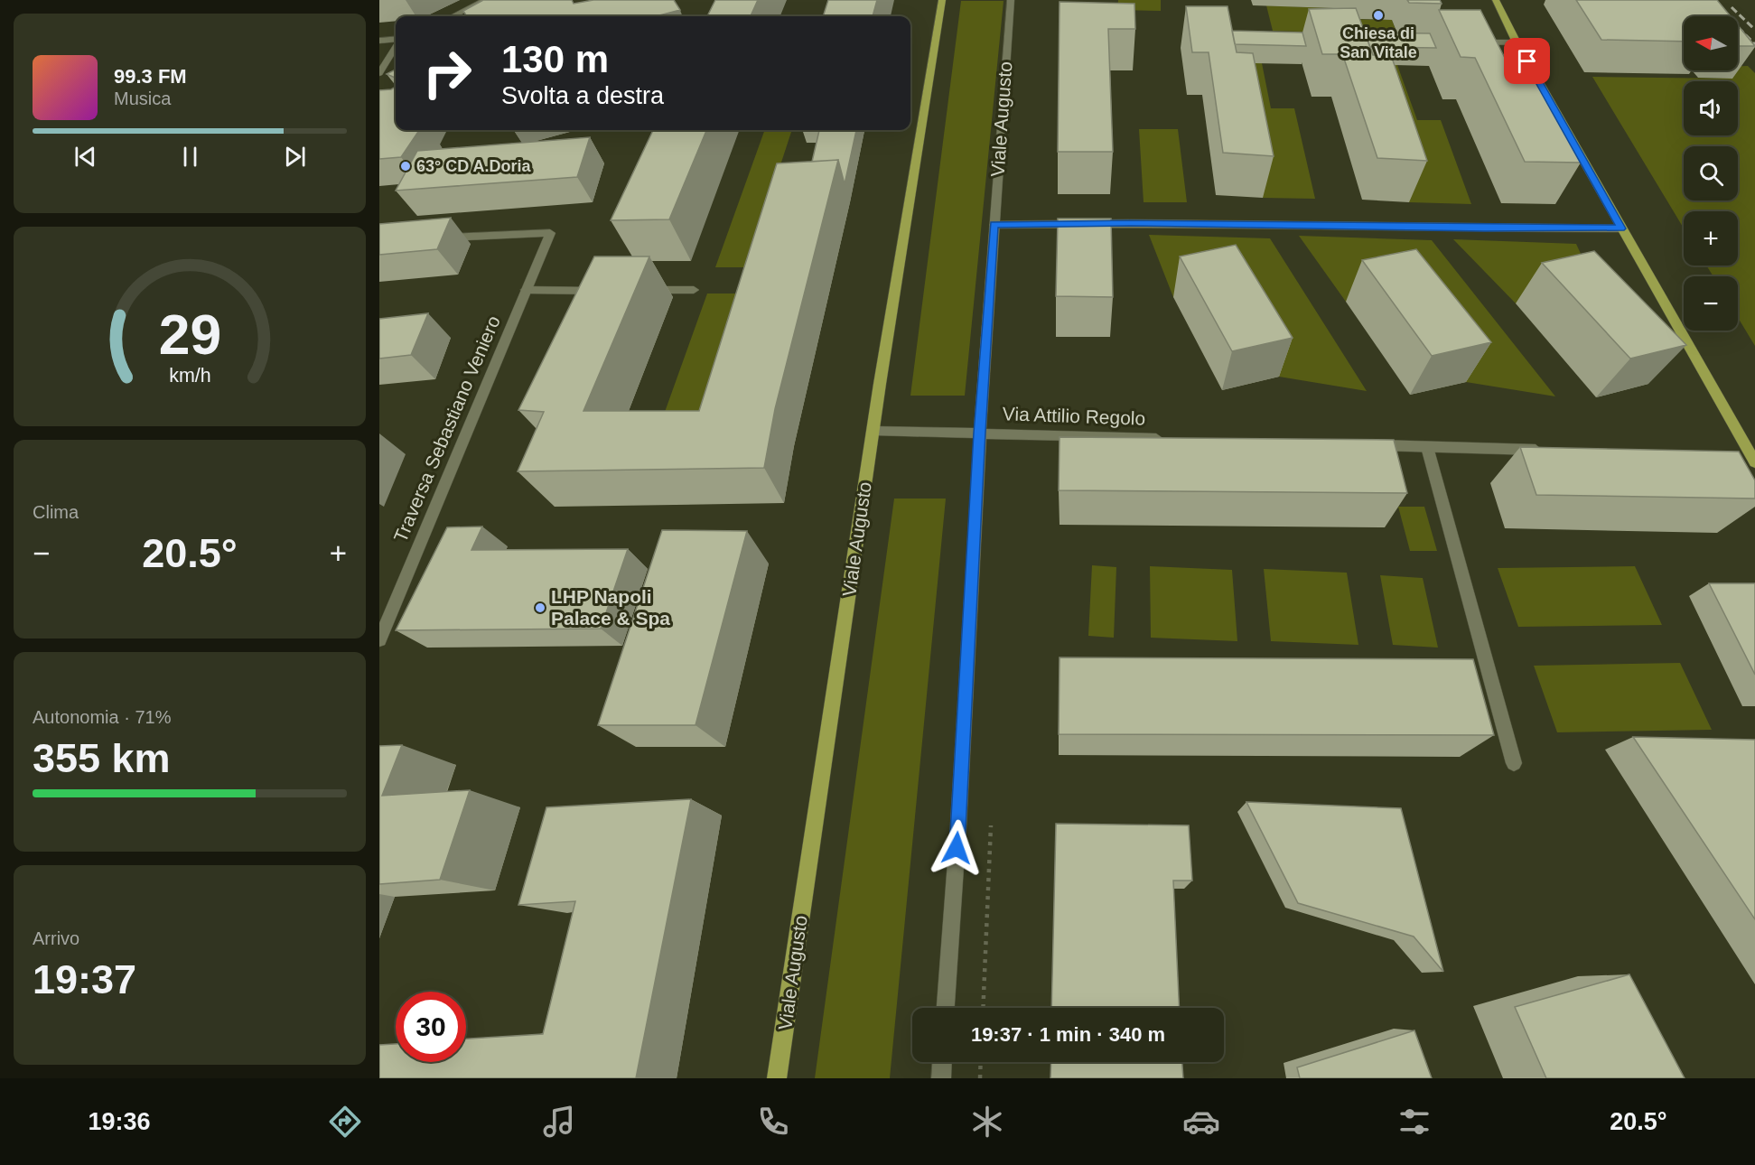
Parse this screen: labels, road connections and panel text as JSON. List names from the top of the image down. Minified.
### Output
{"streets":{"main road":["Viale Augusto"],"street":["Via Attilio Regolo","Traversa Sebastiano Veniero"]},"crossings":[["Viale Augusto","Via Attilio Regolo"]],"places":["Chiesa di San Vitale","63° CD A.Doria","LHP Napoli Palace & Spa"],"north":"left","page":{"map_buttons":["+","−"],"turn":["130 m","Svolta a destra"],"song":["99.3 FM","Musica"],"tile":["Clima",["Autonomia · 71%","355 km"],["Arrivo","19:37"]],"heat":["−","20.5°","+"],"limit":"30","trip":"19:37 · 1 min · 340 m","tabs":["19:36","20.5°"],"gauge":["29","km/h"]}}
